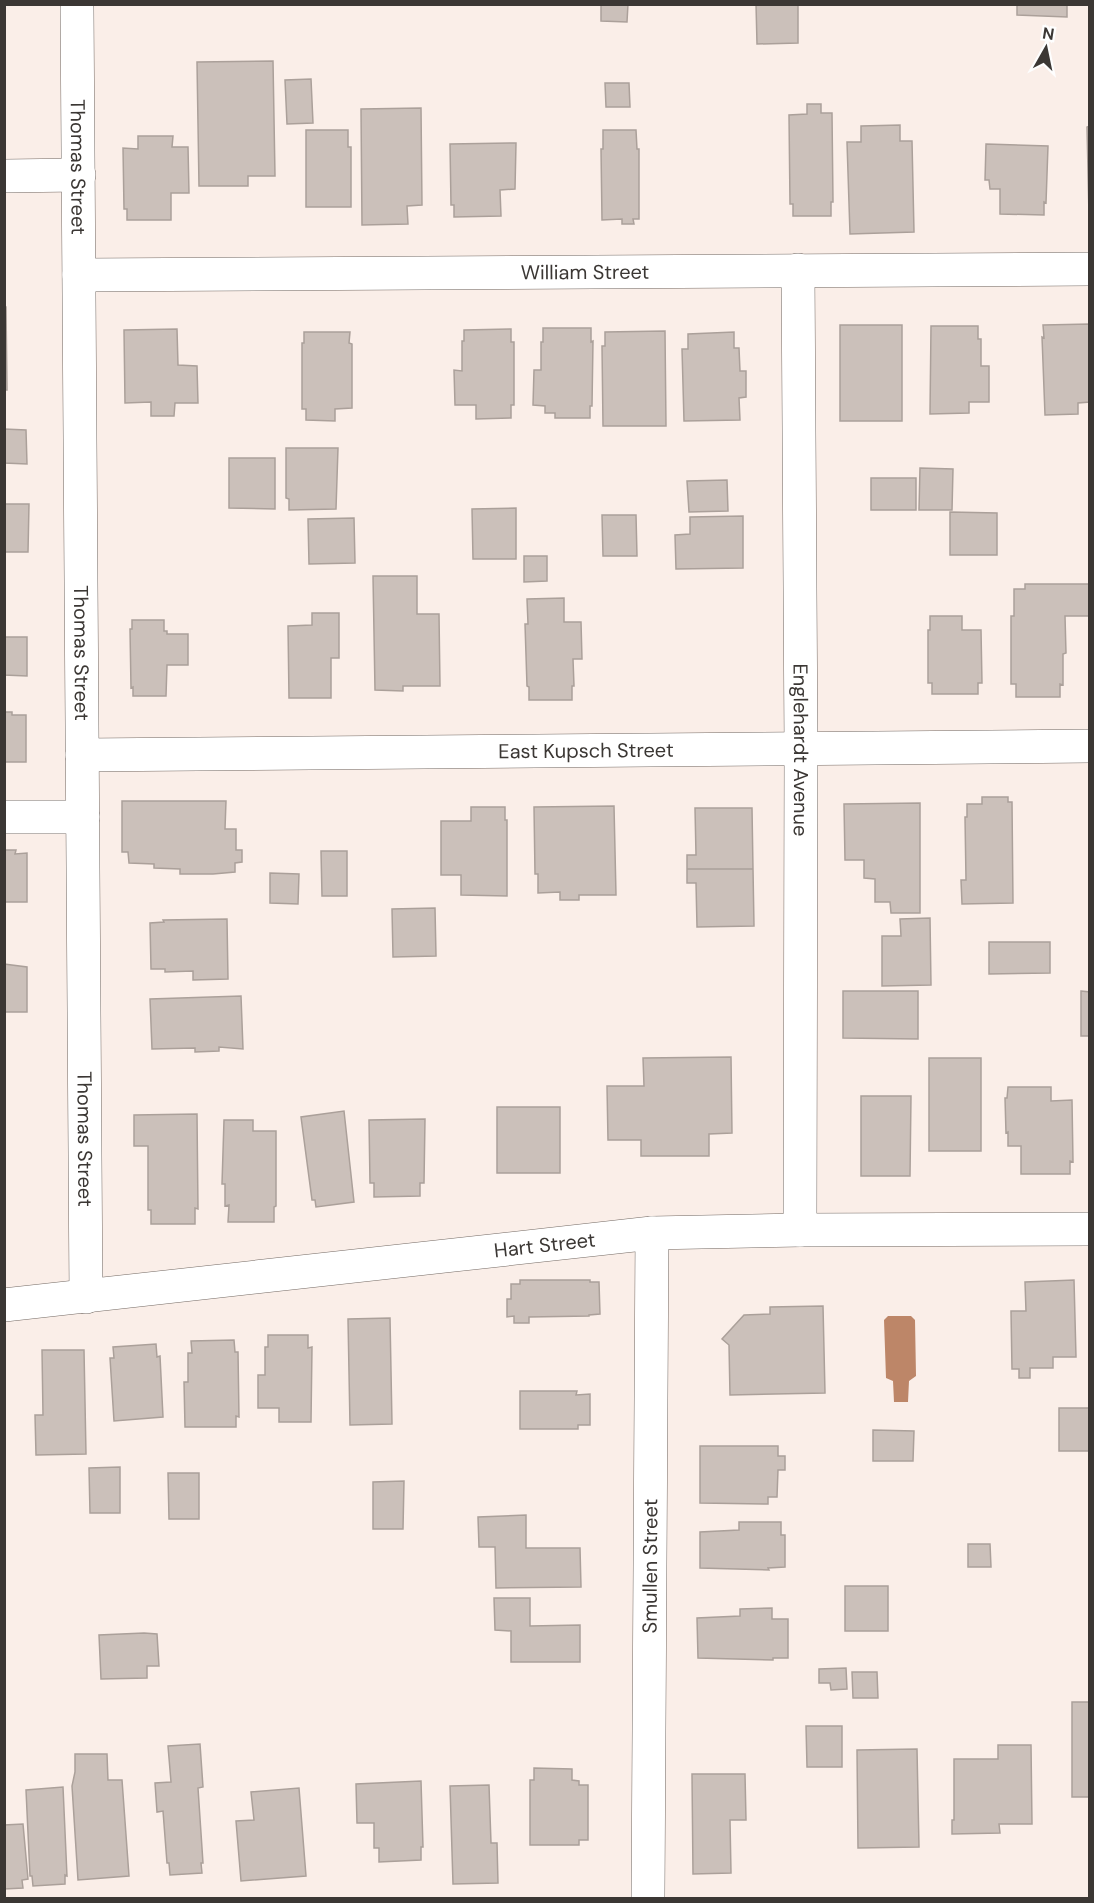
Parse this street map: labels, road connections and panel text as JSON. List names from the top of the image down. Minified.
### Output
{"streets":{"street":["Thomas Street","William Street","East Kupsch Street","Englehardt Avenue","Hart Street","Smullen Street"]},"crossings":[["Thomas Street","William Street"],["Thomas Street","East Kupsch Street"],["Thomas Street","Hart Street"],["William Street","Englehardt Avenue"],["East Kupsch Street","Englehardt Avenue"],["Englehardt Avenue","Hart Street"],["Hart Street","Smullen Street"]],"north":"top"}
